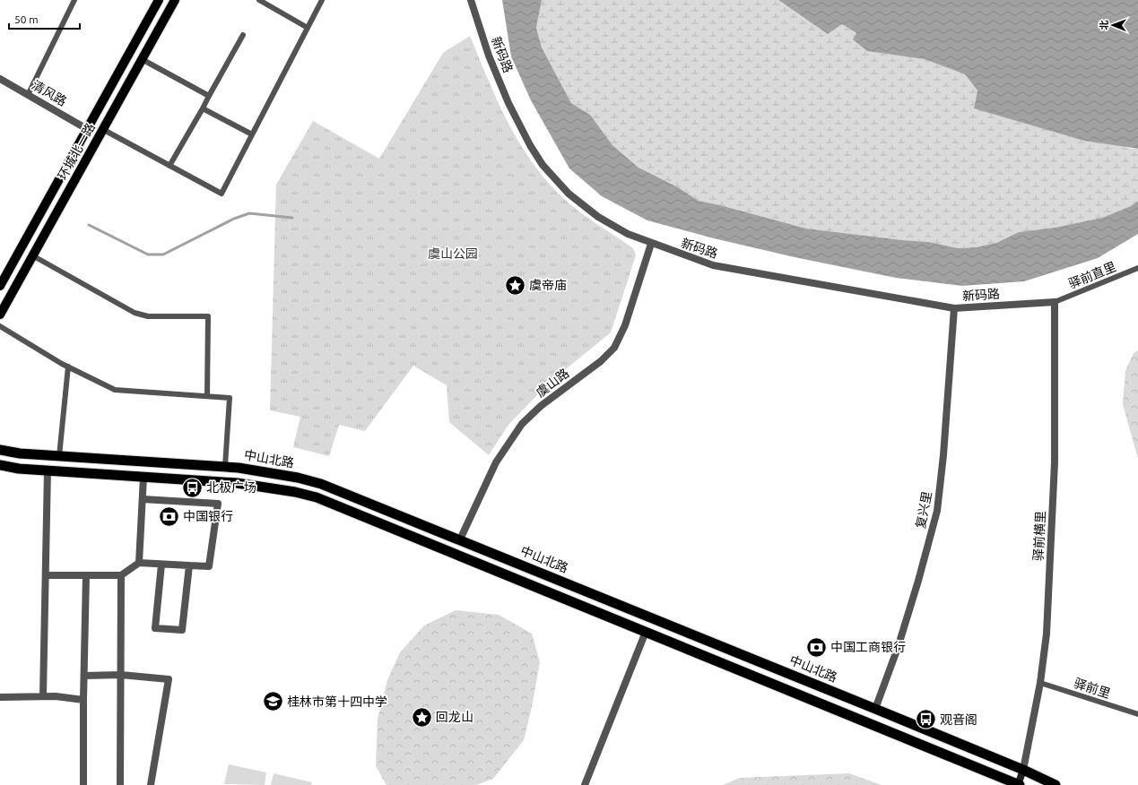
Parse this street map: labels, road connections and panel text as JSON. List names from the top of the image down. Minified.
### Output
{"streets":{"highway":["中山北路"],"main road":["环城北一路"],"street":["新码路","清风路","虞山路","复兴里","驿前横里"],"lane":["驿前直里","驿前里"]},"crossings":[["新码路","驿前直里"],["新码路","虞山路"],["新码路","复兴里"],["新码路","驿前横里"],["清风路","环城北一路"],["驿前直里","驿前横里"],["虞山路","中山北路"],["中山北路","复兴里"],["中山北路","驿前横里"],["驿前横里","驿前里"]],"parks":["虞山公园"],"places":{"place":["虞帝庙","回龙山"],"bus stop":["北极广场","观音阁"],"bank":["中国银行","中国工商银行"],"school or university":["桂林市第十四中学"]},"scale_bar":"50 m","north":"left"}
